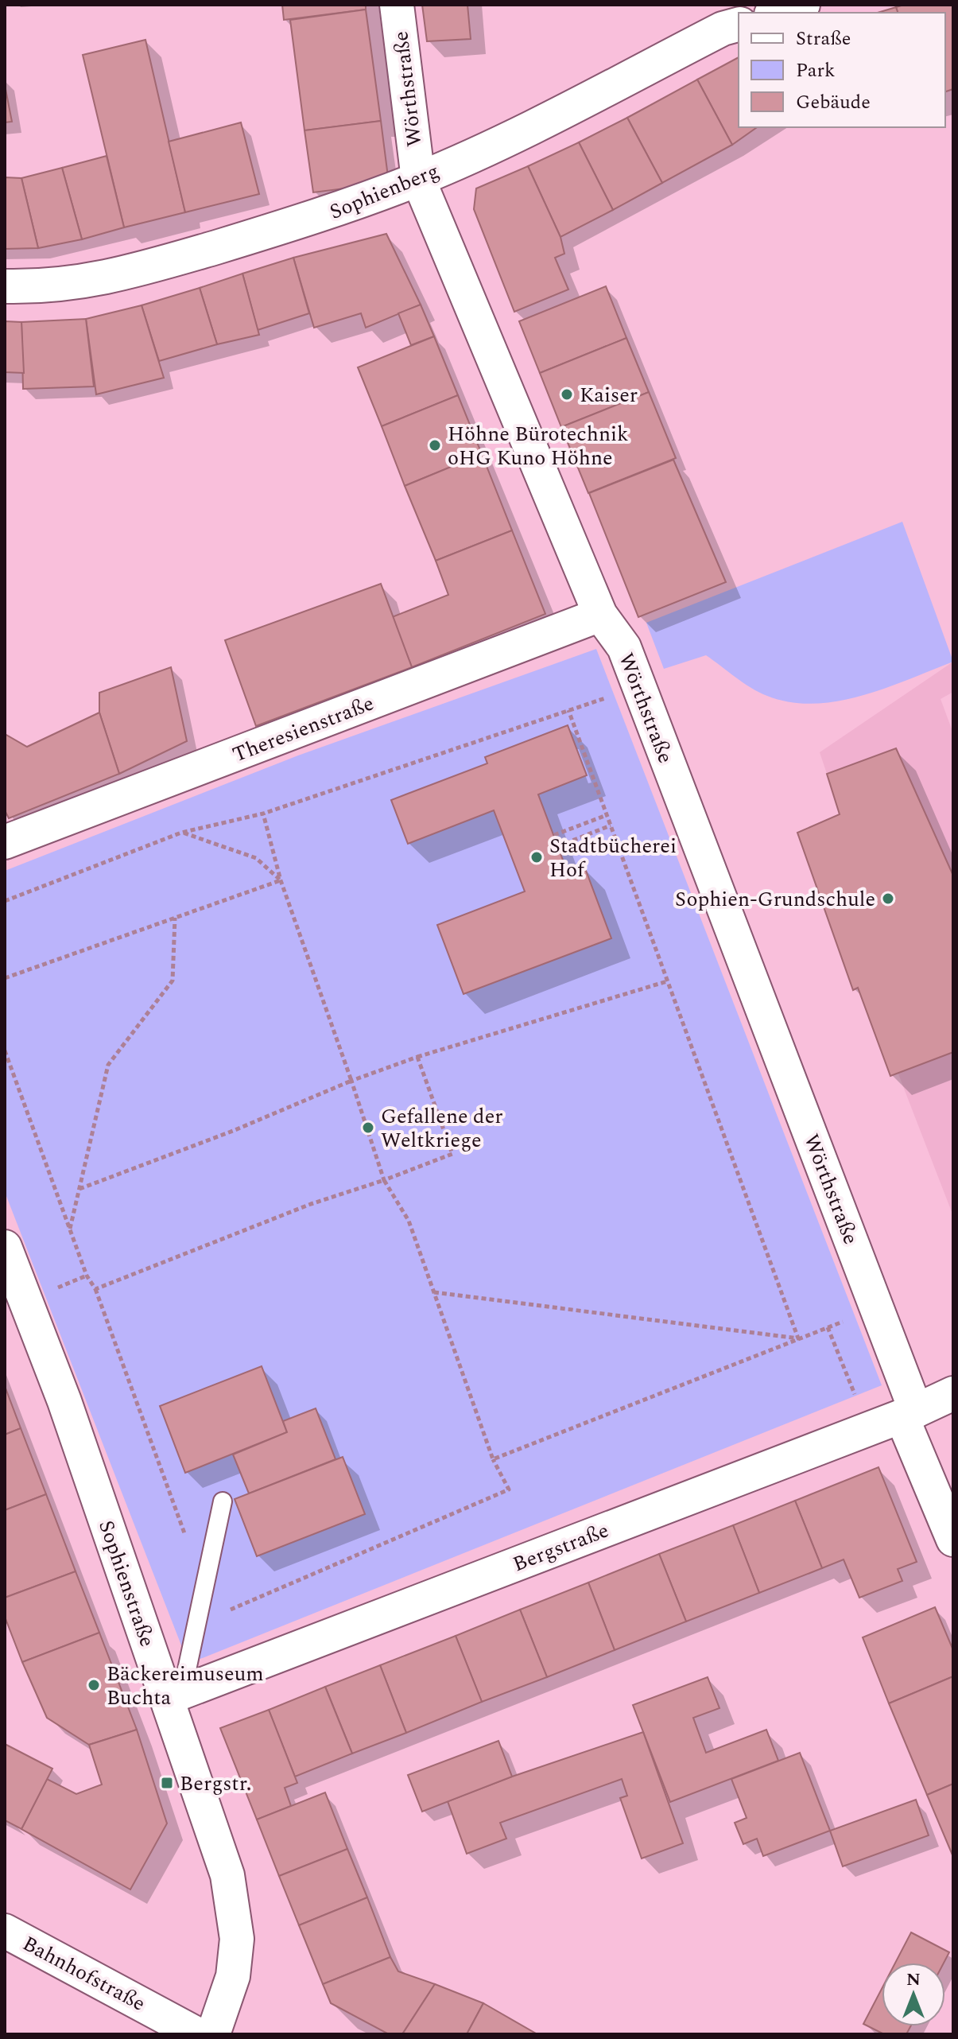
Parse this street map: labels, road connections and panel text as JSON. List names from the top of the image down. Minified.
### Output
{"streets":{"street":["Wörthstraße","Sophienberg","Theresienstraße","Bergstraße","Sophienstraße","Bahnhofstraße"]},"crossings":[["Wörthstraße","Sophienberg"],["Wörthstraße","Theresienstraße"],["Wörthstraße","Bergstraße"],["Bergstraße","Sophienstraße"]],"places":{"other":["Kaiser","Höhne Bürotechnik oHG Kuno Höhne","Stadtbücherei Hof","Sophien-Grundschule","Gefallene der Weltkriege","Bäckereimuseum Buchta"],"transit":["Bergstr."]},"legend":["Straße","Park","Gebäude"],"north":"top"}
